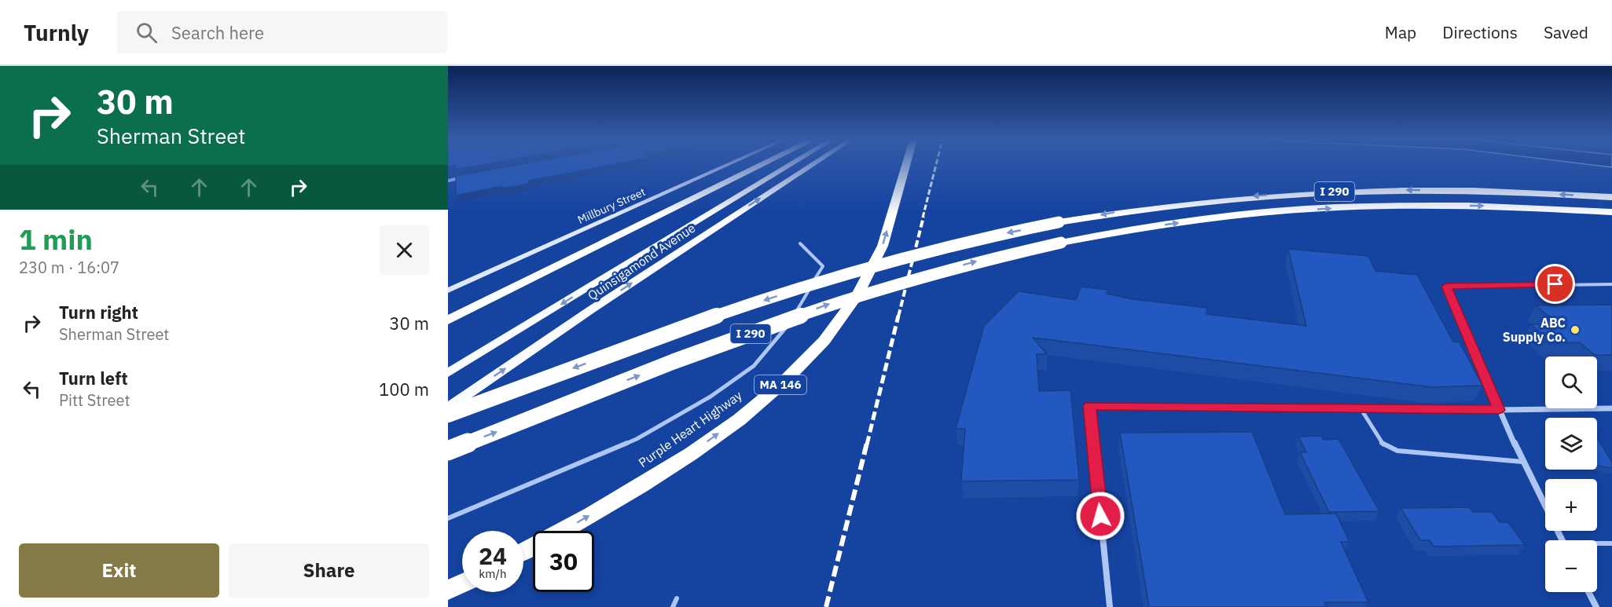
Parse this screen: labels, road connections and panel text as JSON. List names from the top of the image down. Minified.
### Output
{"streets":{"highway":["I 290","MA 146","Purple Heart Highway"],"main road":["Millbury Street","Quinsigamond Avenue"]},"one_way":["Purple Heart Highway"],"places":["ABC Supply Co."],"page":{"header":"Turnly","search":"Search here","nav":["Map","Directions","Saved"],"turn":["30 m","Sherman Street"],"heading":["1 min","230 m · 16:07"],"list":[{"name":"Turn right","note":"Sherman Street","value":"30 m"},{"name":"Turn left","note":"Pitt Street","value":"100 m"}],"map_buttons":["+","−"],"speed":"24 km/h","limit":"30","buttons":["Exit","Share"]}}
